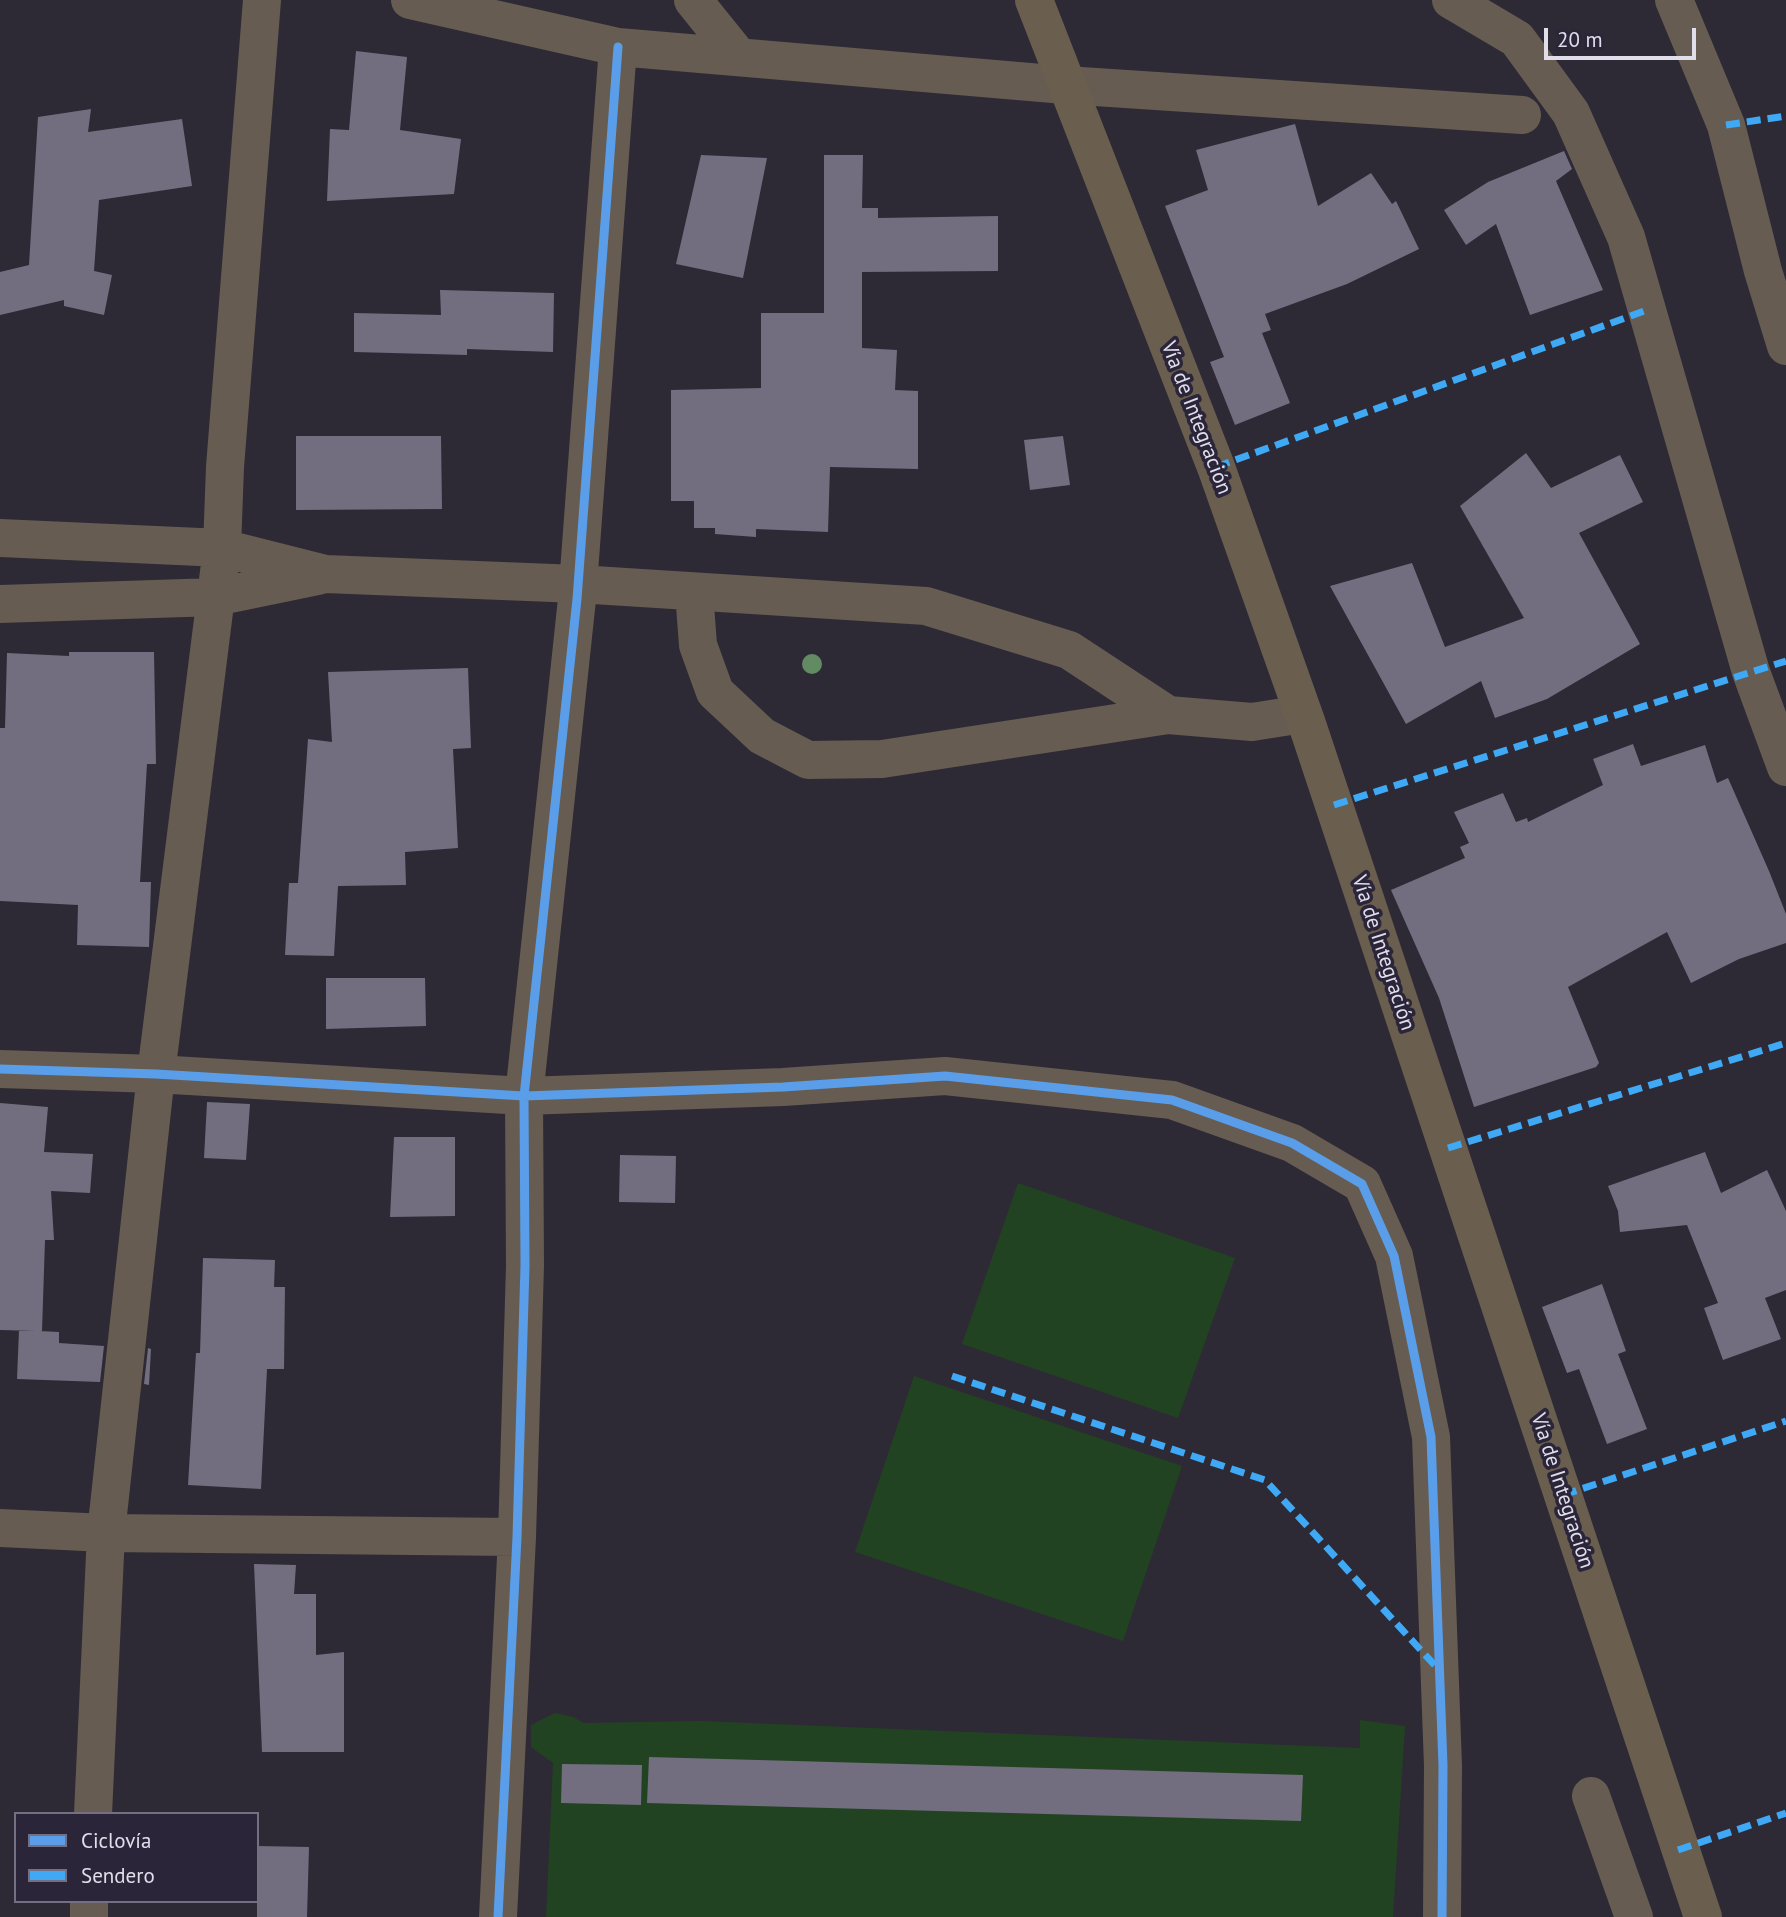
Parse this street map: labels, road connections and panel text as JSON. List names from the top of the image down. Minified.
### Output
{"streets":{"main road":["Vía de Integración"]},"legend":["Ciclovía","Sendero"],"scale_bar":"20 m"}
